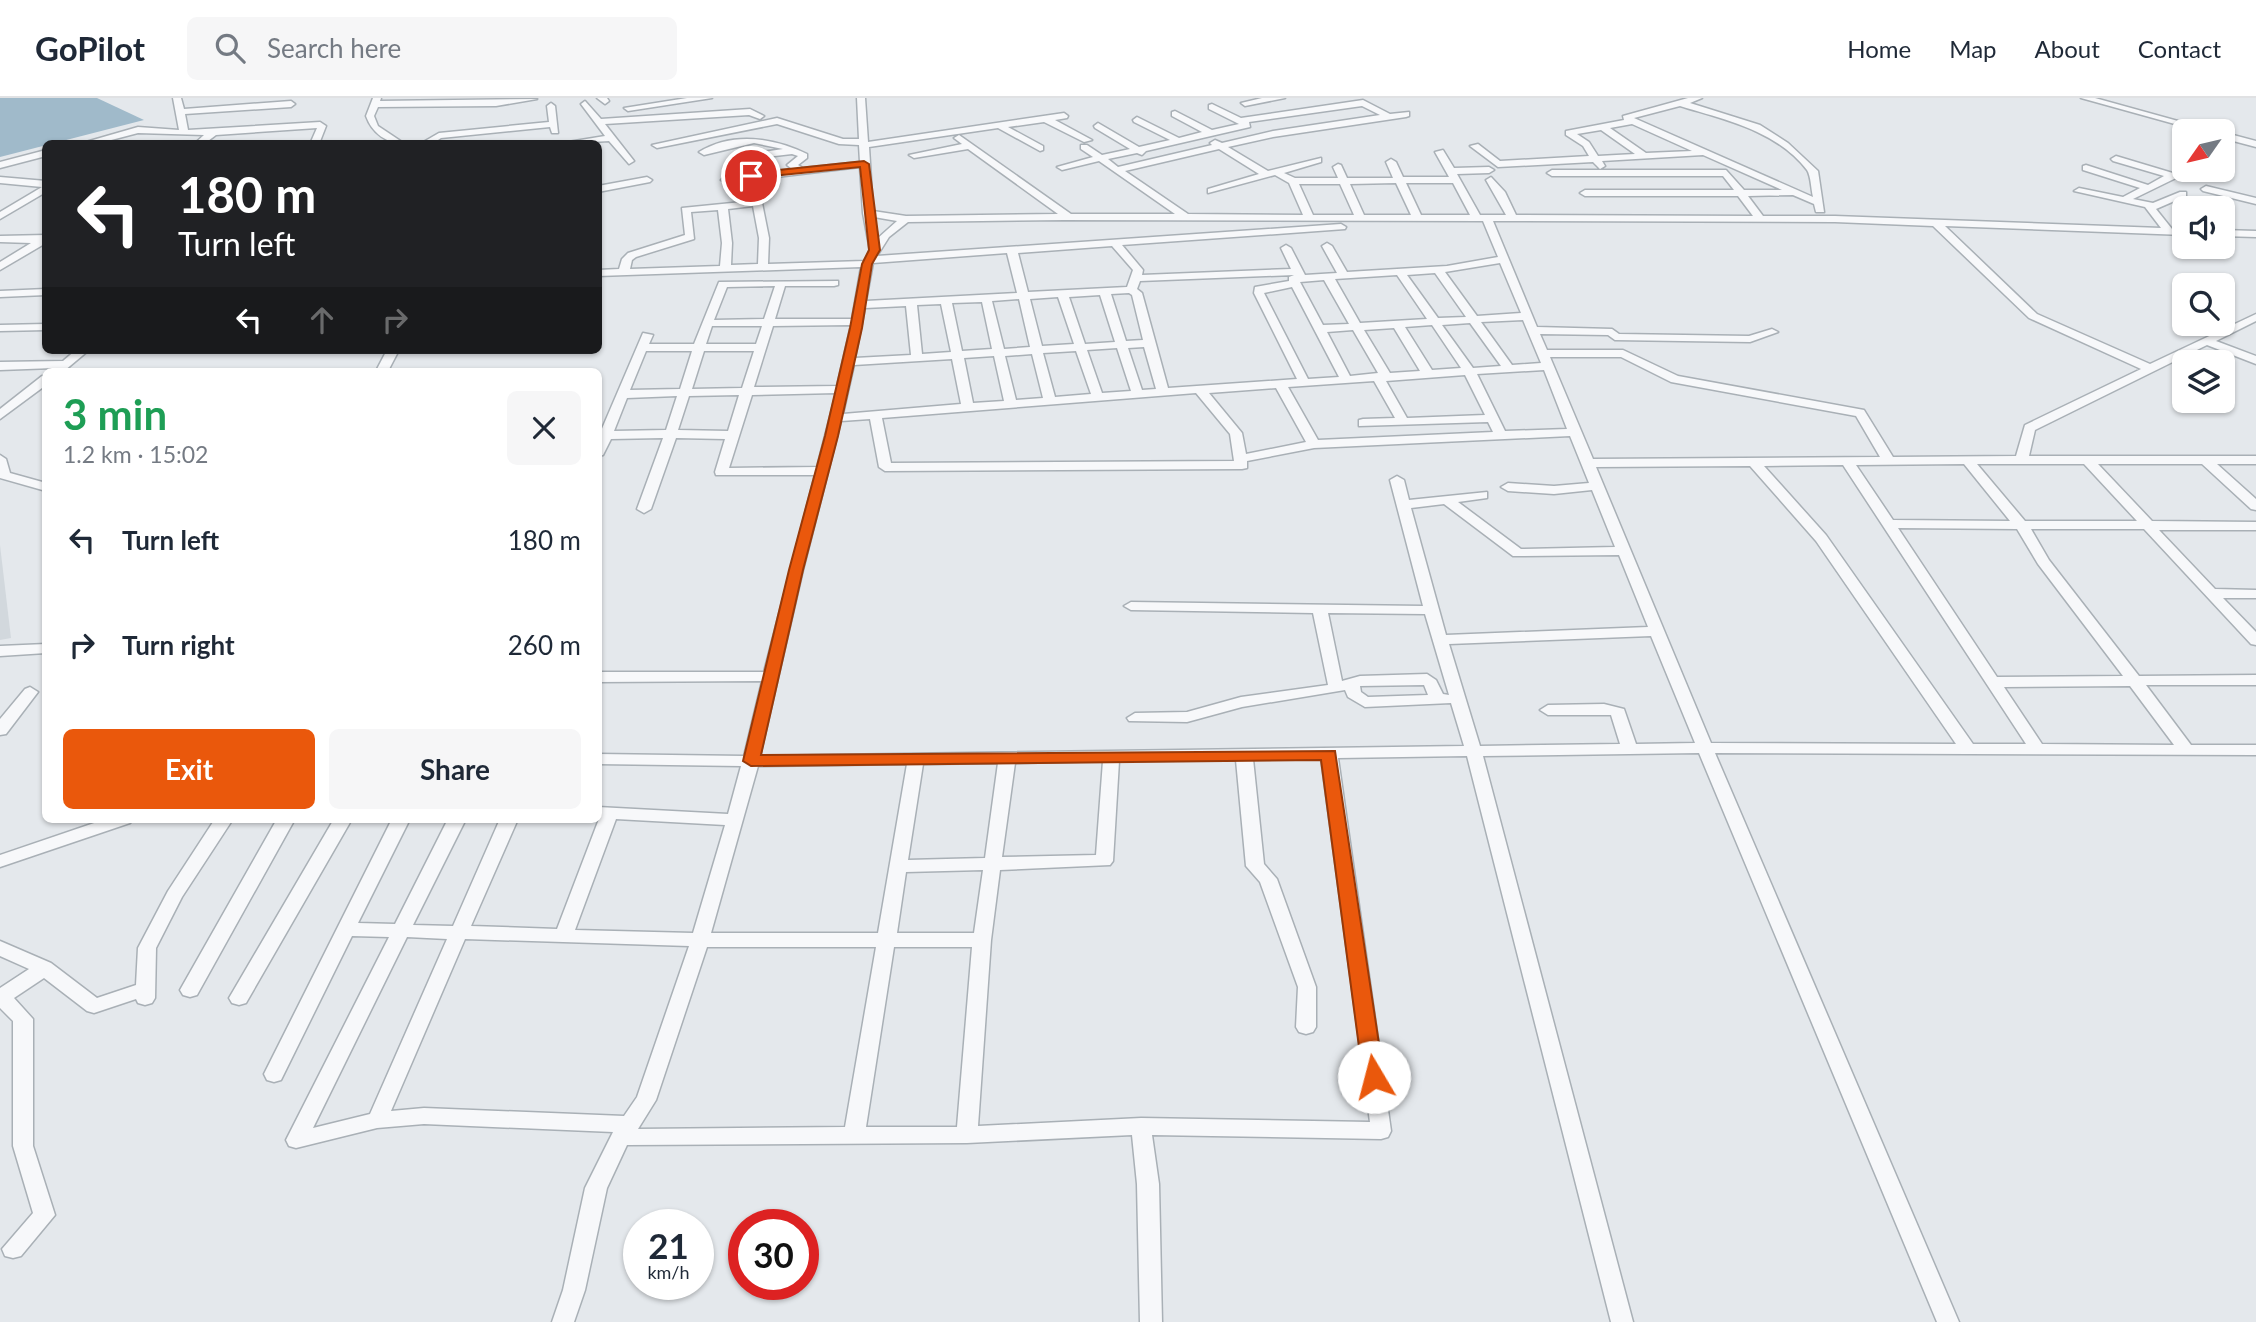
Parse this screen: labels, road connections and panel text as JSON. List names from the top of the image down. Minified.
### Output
{"north":"bottom left","page":{"header":"GoPilot","search":"Search here","nav":["Home","Map","About","Contact"],"turn":["180 m","Turn left"],"heading":["3 min","1.2 km · 15:02"],"list":[{"name":"Turn left","value":"180 m"},{"name":"Turn right","value":"260 m"}],"buttons":["Exit","Share"],"speed":"21 km/h","limit":"30"}}
